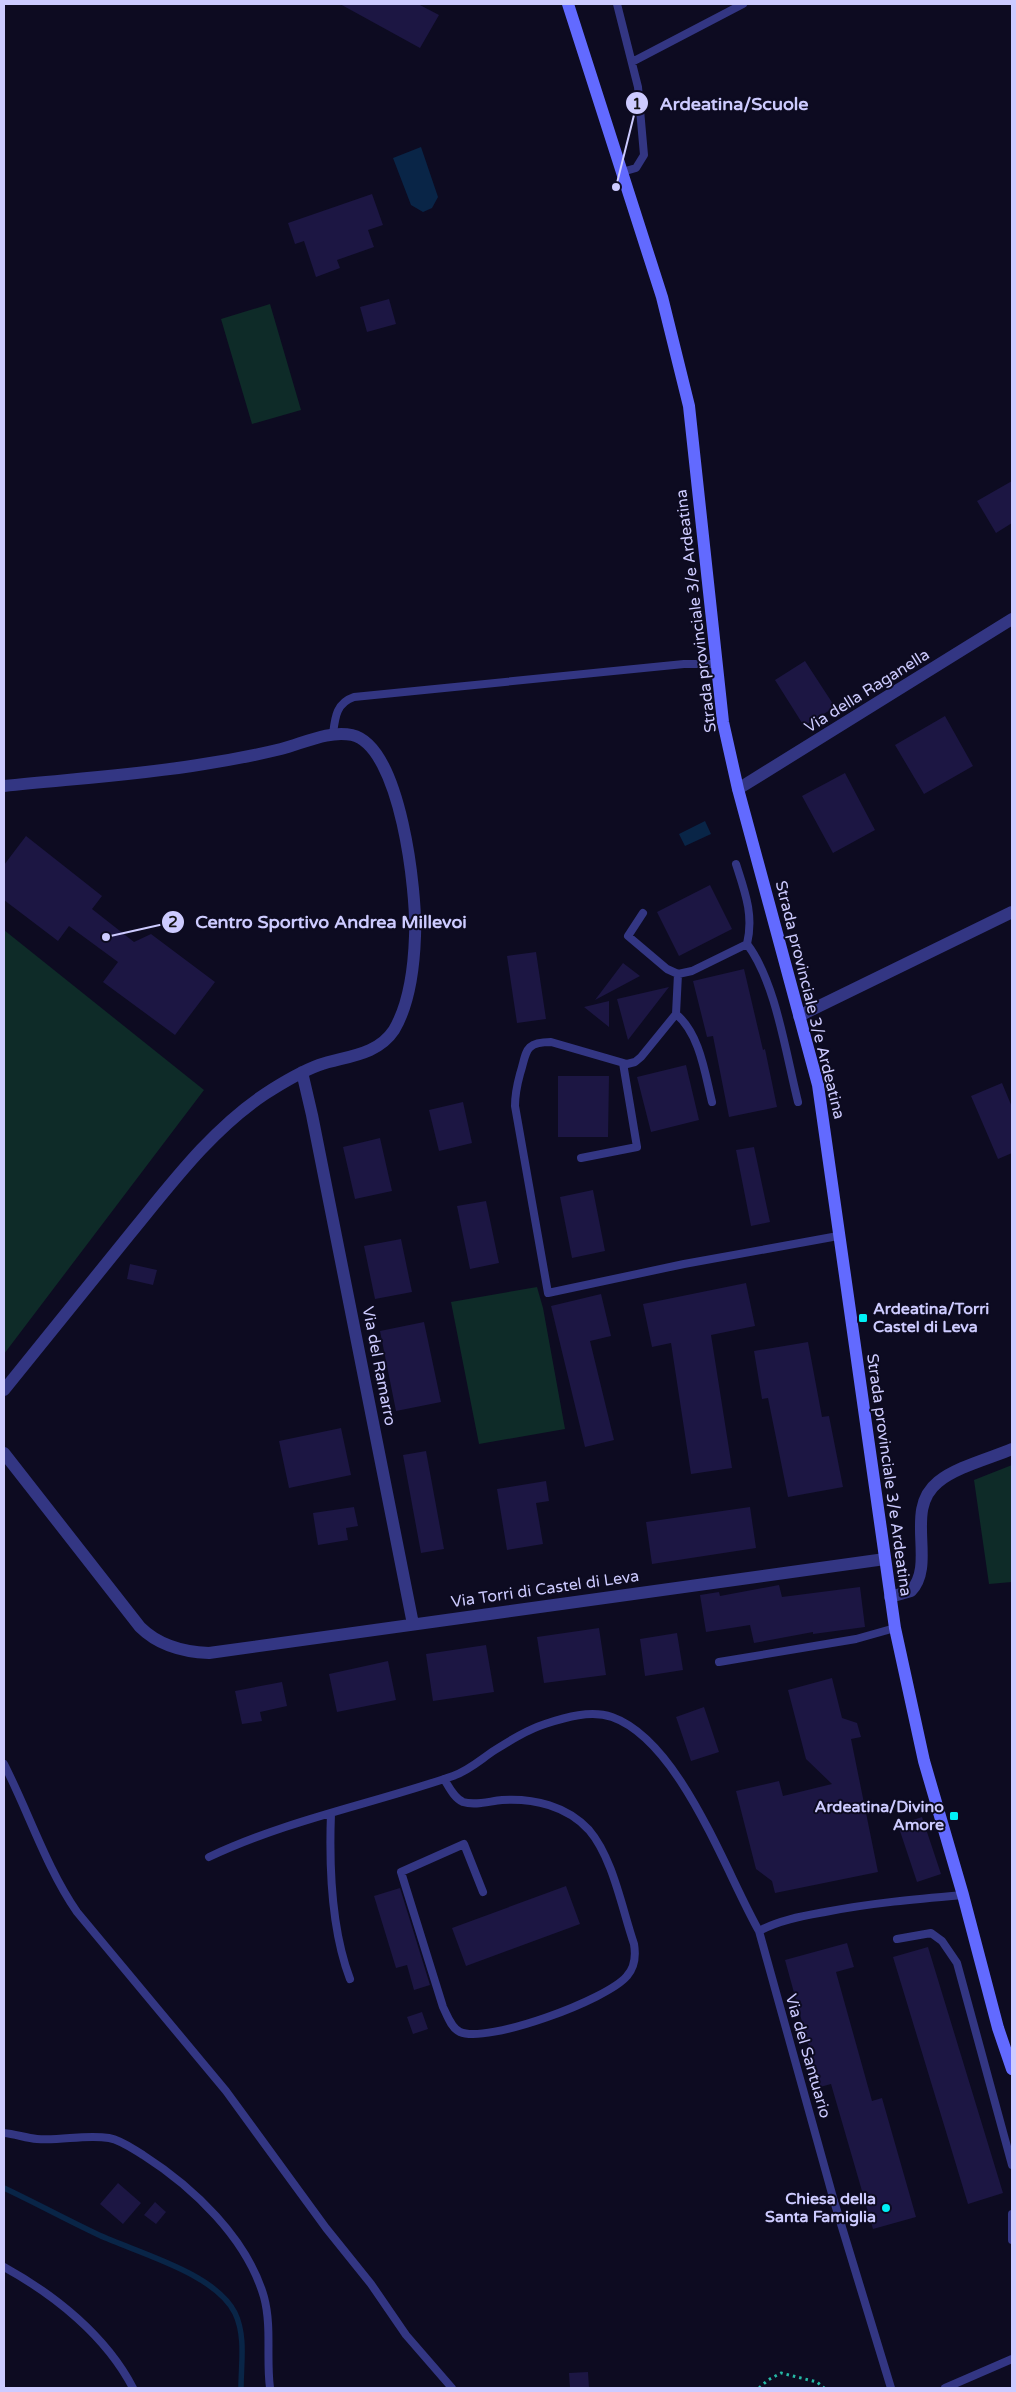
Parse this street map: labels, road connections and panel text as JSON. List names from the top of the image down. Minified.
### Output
{"streets":{"main road":["Strada provinciale 3/e Ardeatina"],"street":["Via della Raganella","Via del Ramarro","Via Torri di Castel di Leva"],"lane":["Via del Santuario"]},"crossings":[["Strada provinciale 3/e Ardeatina","Via della Raganella"],["Strada provinciale 3/e Ardeatina","Via Torri di Castel di Leva"],["Via del Ramarro","Via Torri di Castel di Leva"]],"places":{"other":["Ardeatina/Scuole","Centro Sportivo Andrea Millevoi","Chiesa della Santa Famiglia"],"transit":["Ardeatina/Torri Castel di Leva","Ardeatina/Divino Amore"]}}
